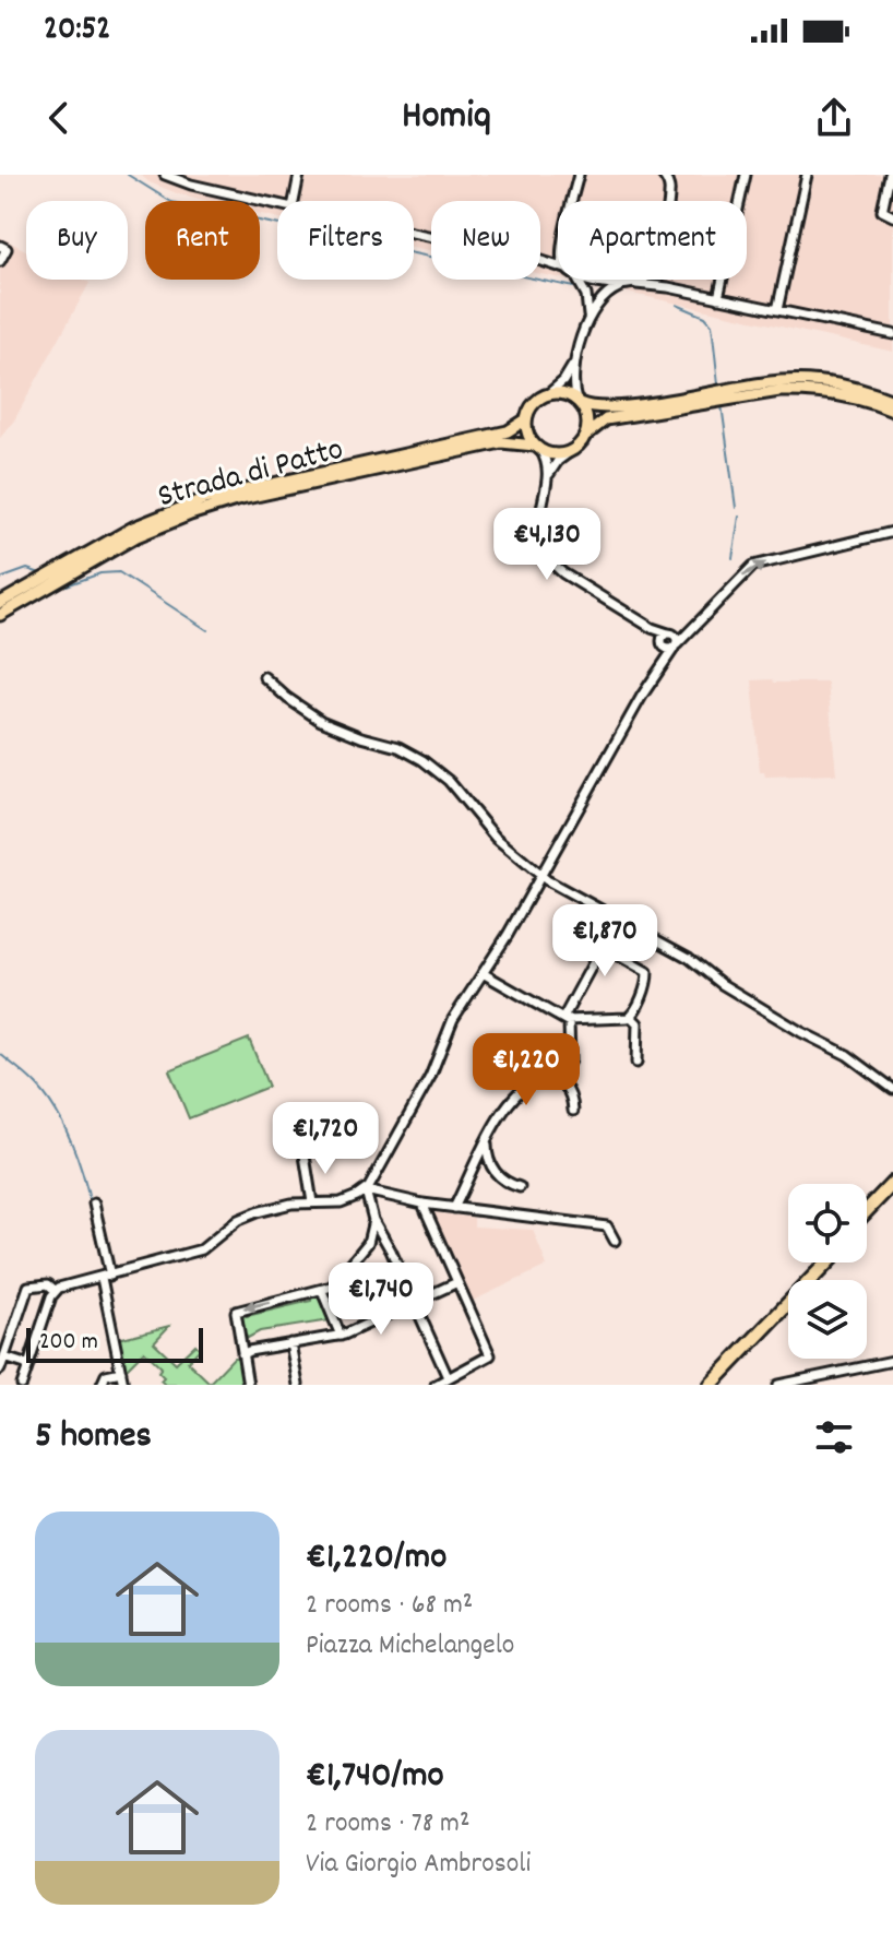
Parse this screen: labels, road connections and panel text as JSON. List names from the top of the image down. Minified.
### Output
{"streets":{"main road":["Strada di Patto"]},"scale_bar":"200 m","page":{"status":"20:52","header":"Homiq","chip":["Buy","Rent","Filters","New","Apartment"],"price":["€4,130","€1,870","€1,220","€1,720","€1,740"],"scale":"200 m","heading":"5 homes","list":[{"name":"€1,220/mo","note":"2 rooms · 68 m² · Piazza Michelangelo"},{"name":"€1,740/mo","note":"2 rooms · 78 m² · Via Giorgio Ambrosoli"}]}}
